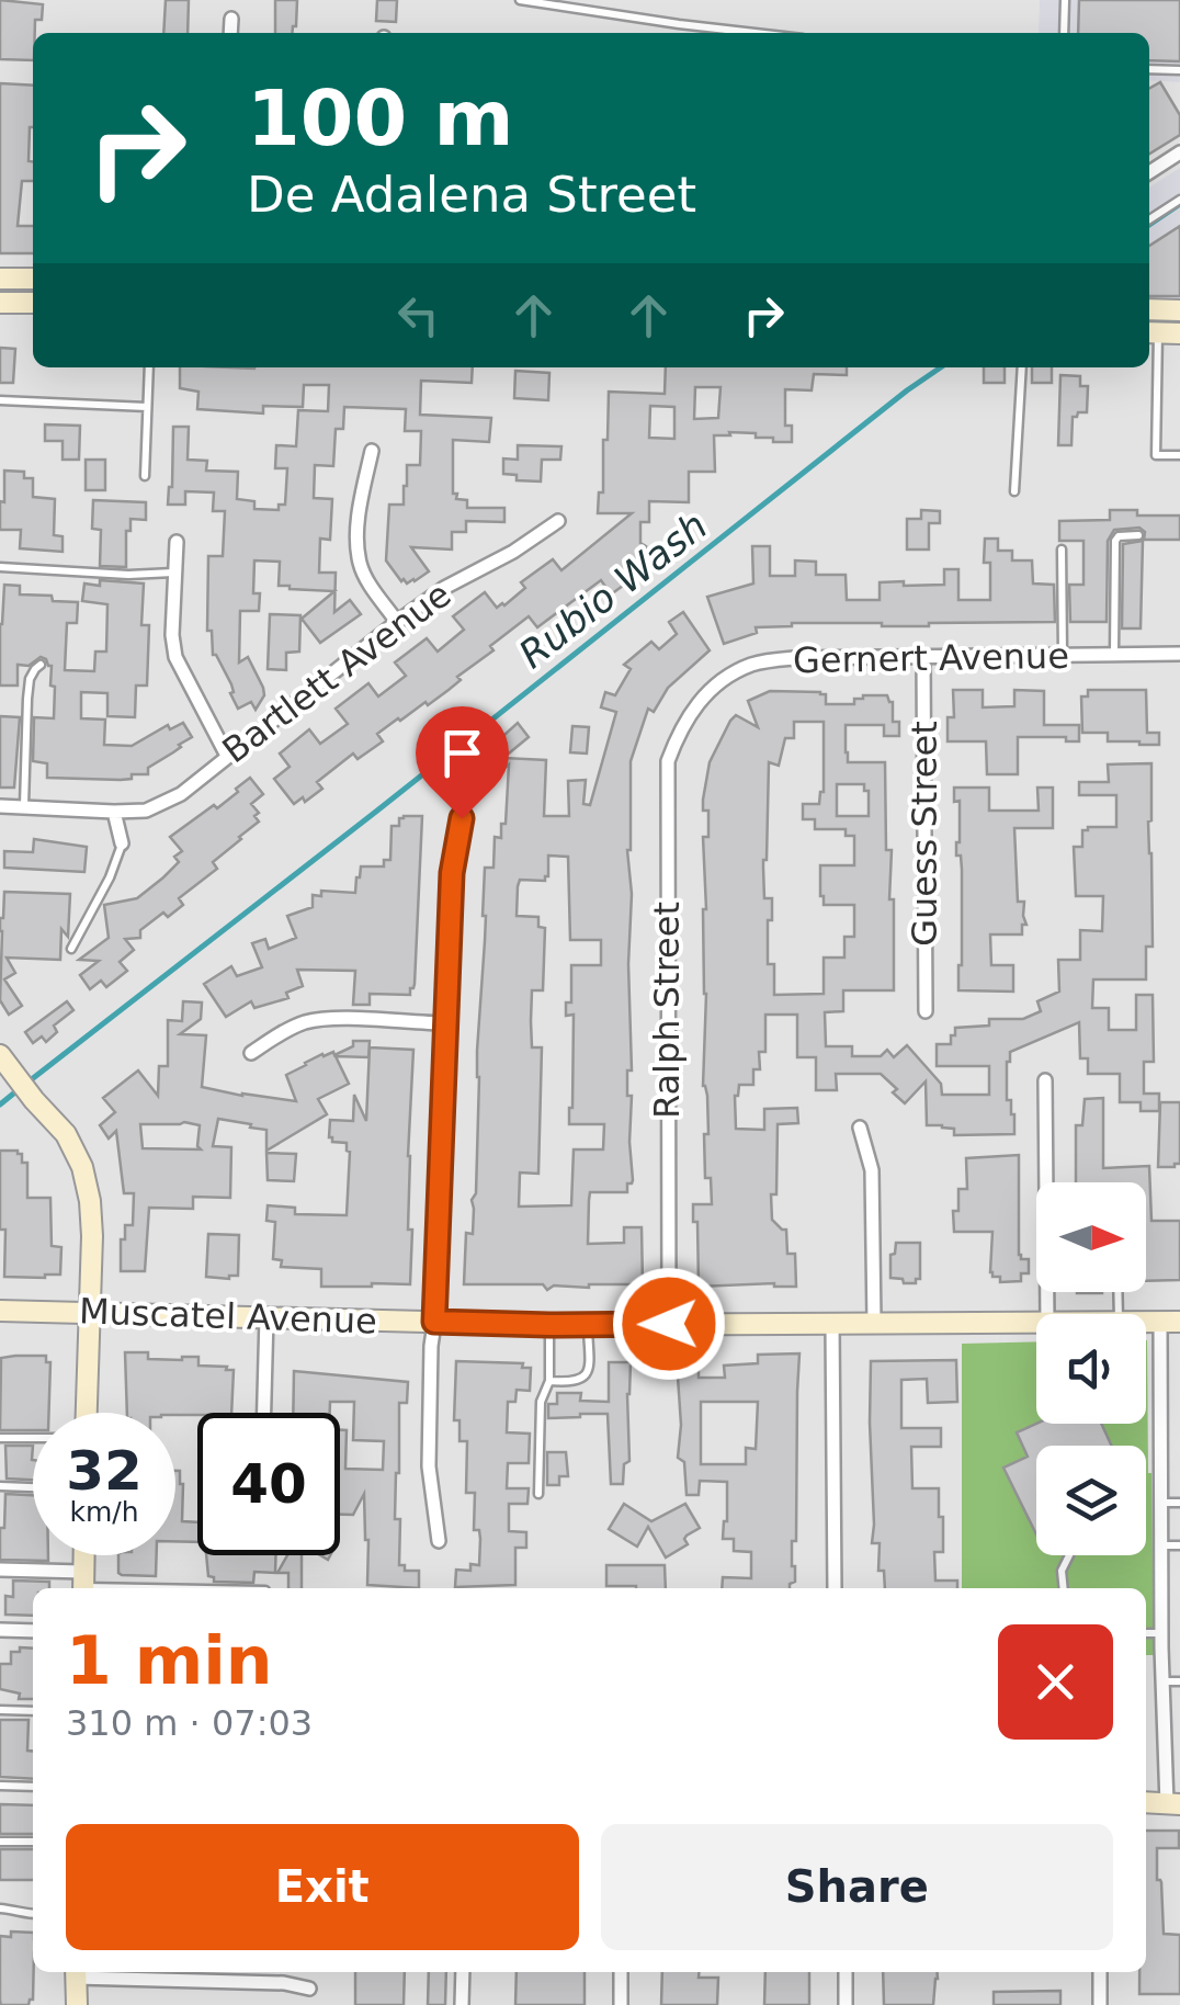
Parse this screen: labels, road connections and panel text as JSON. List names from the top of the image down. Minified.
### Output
{"streets":{"street":["Gernert Avenue","Bartlett Avenue","Guess Street","Ralph Street","Muscatel Avenue"]},"crossings":[["Gernert Avenue","Guess Street"],["Gernert Avenue","Ralph Street"],["Ralph Street","Muscatel Avenue"]],"water":["Rubio Wash"],"north":"right","page":{"turn":["100 m","De Adalena Street"],"speed":"32 km/h","limit":"40","heading":["1 min","310 m · 07:03"],"buttons":["Exit","Share"]}}
